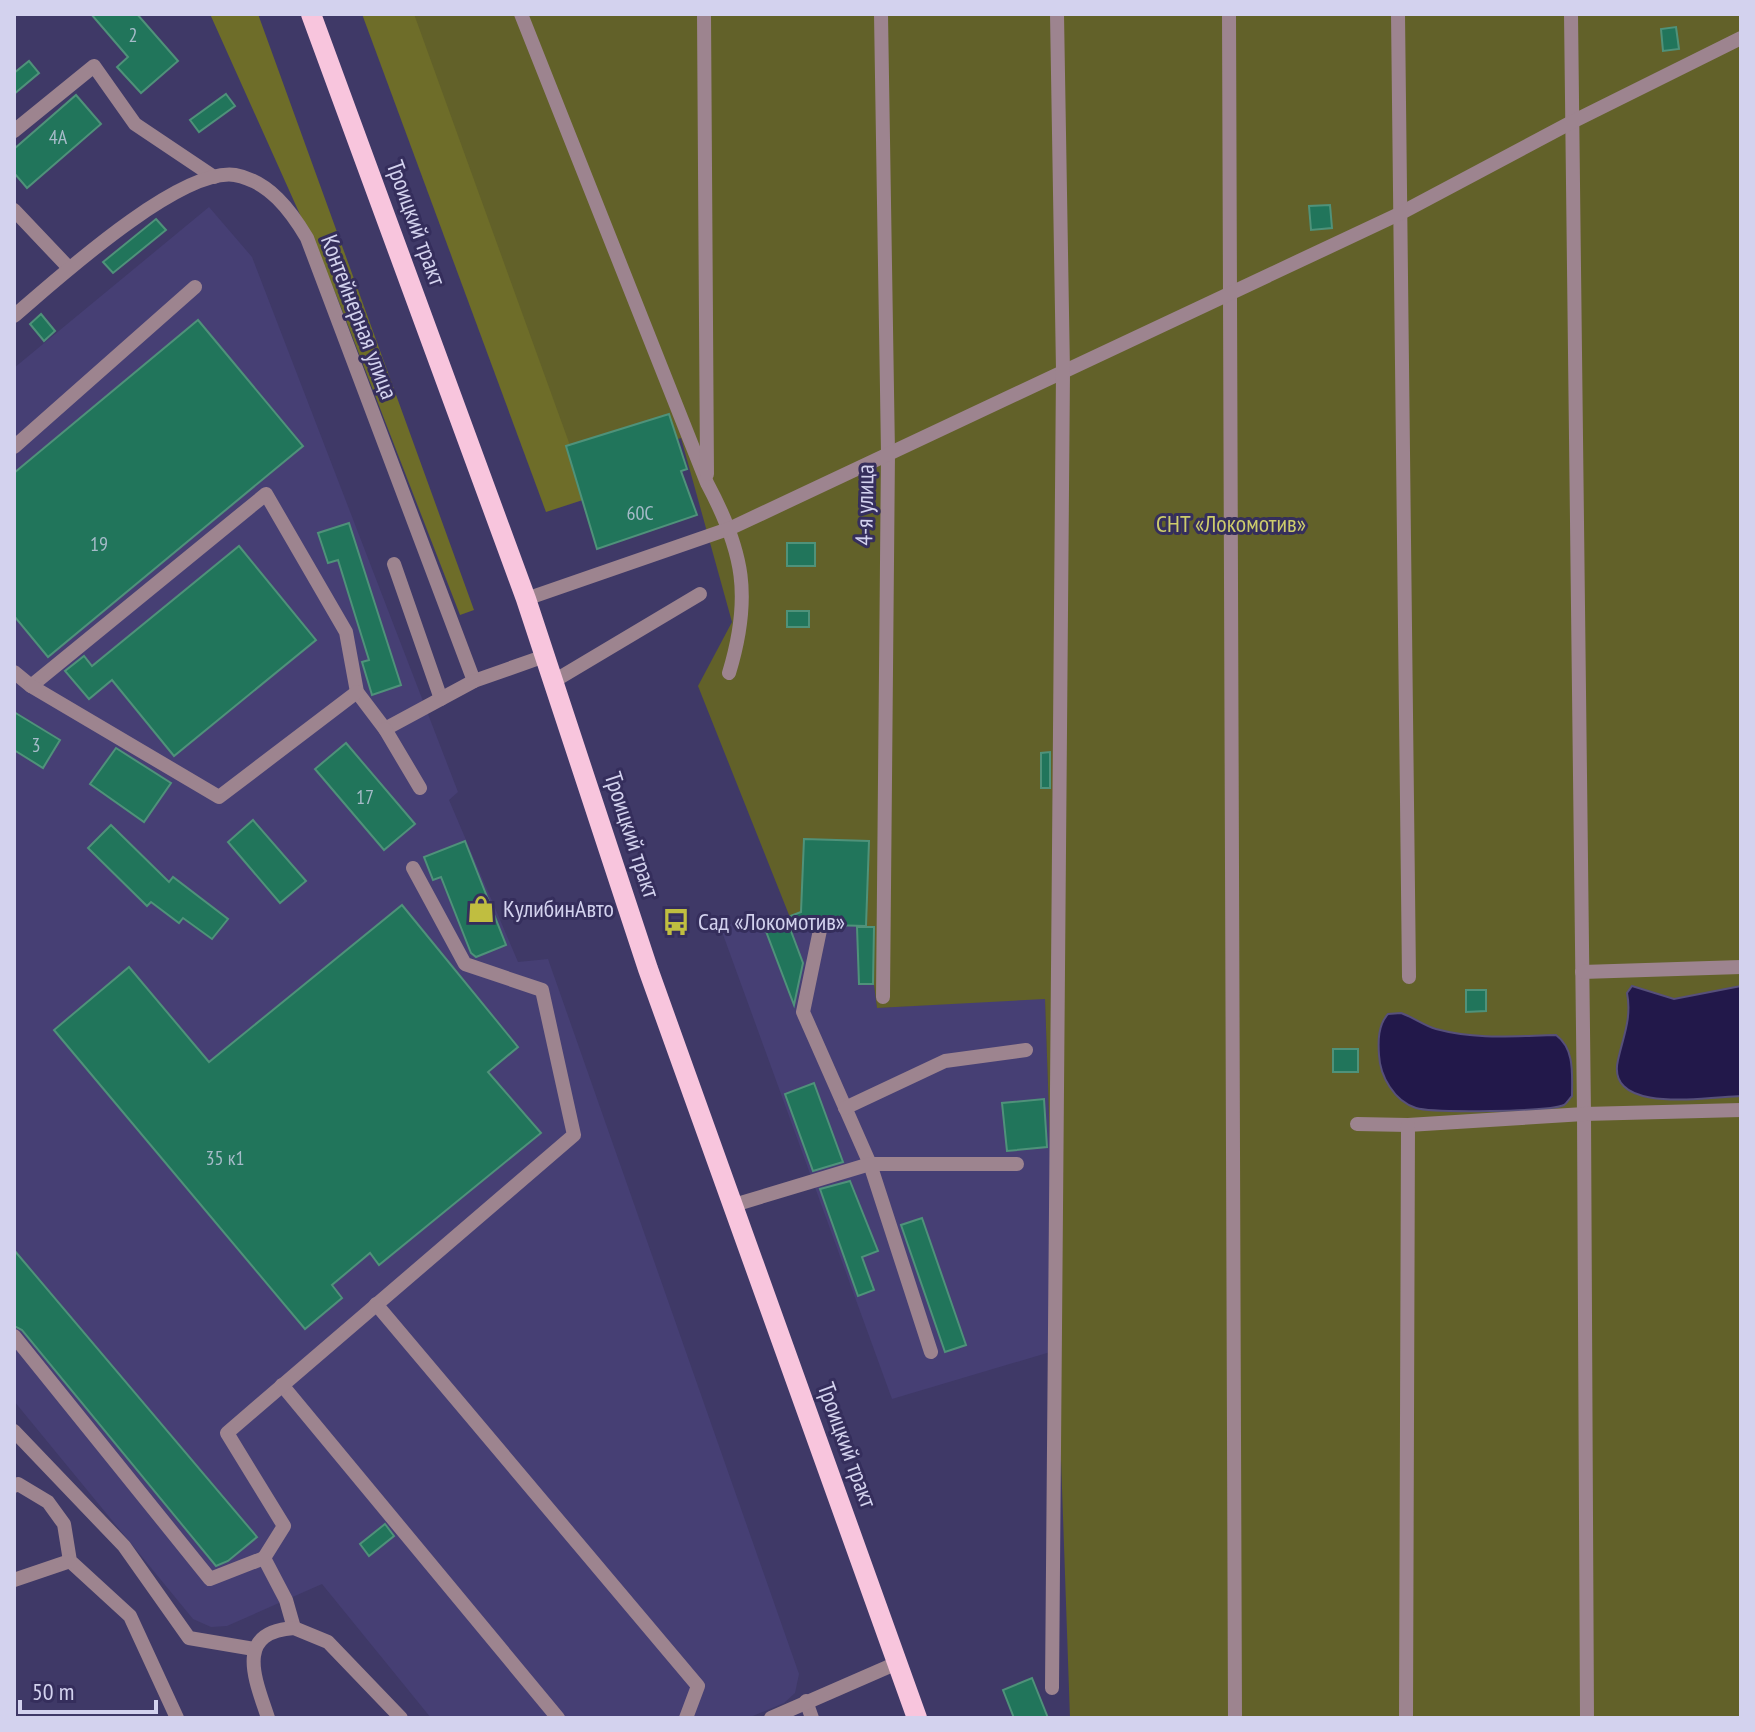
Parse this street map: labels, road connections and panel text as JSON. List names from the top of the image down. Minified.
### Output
{"streets":{"main road":["Троицкий тракт"],"street":["Контейнерная улица","4-я улица"]},"parks":["СНТ «Локомотив»"],"places":{"shop":["КулибинАвто"],"bus stop":["Сад «Локомотив»"]},"house_numbers":["2","4А","60С","19","3","17","35 к1"],"scale_bar":"50 m"}
